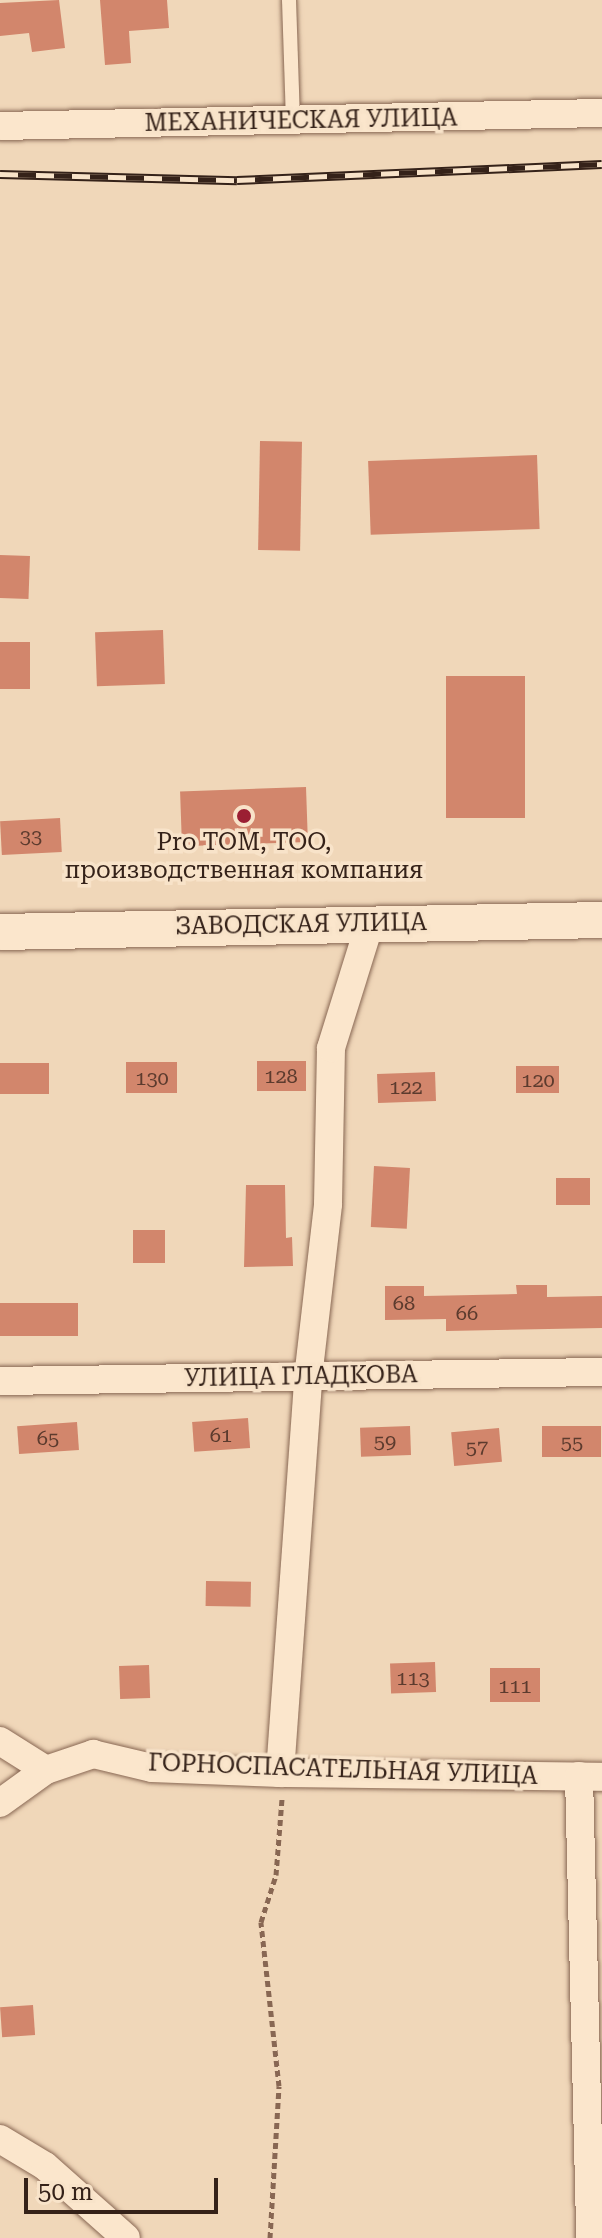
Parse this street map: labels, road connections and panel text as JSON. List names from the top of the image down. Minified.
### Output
{"streets":{"street":["МЕХАНИЧЕСКАЯ УЛИЦА","ЗАВОДСКАЯ УЛИЦА","УЛИЦА ГЛАДКОВА","ГОРНОСПАСАТЕЛЬНАЯ УЛИЦА"]},"places":["Pro TOM, ТОО, производственная компания"],"house_numbers":["33","128","130","120","122","68","66","61","65","59","55","57","113","111"],"scale_bar":"50 m"}
